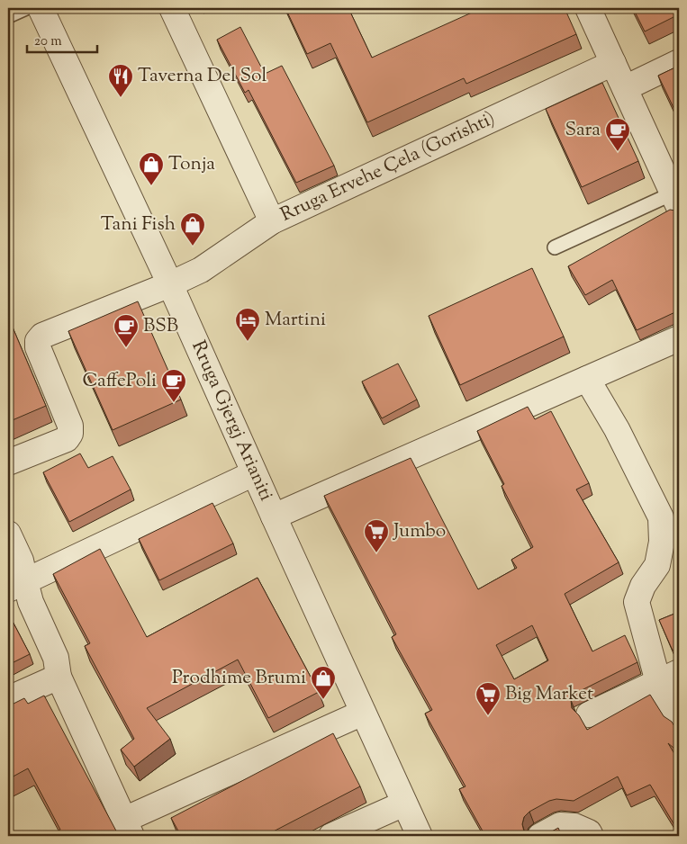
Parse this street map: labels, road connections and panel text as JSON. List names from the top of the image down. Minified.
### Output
{"streets":{"street":["Rruga Ervehe Çela (Gorishti)","Rruga Gjergj Arianiti"]},"crossings":[["Rruga Ervehe Çela (Gorishti)","Rruga Gjergj Arianiti"]],"places":{"restaurant":["Taverna Del Sol"],"cafe":["Sara","BSB","CaffePoli"],"shop":["Tonja","Tani Fish","Prodhime Brumi"],"hotel":["Martini"],"supermarket":["Jumbo","Big Market"]},"scale_bar":"20 m"}
